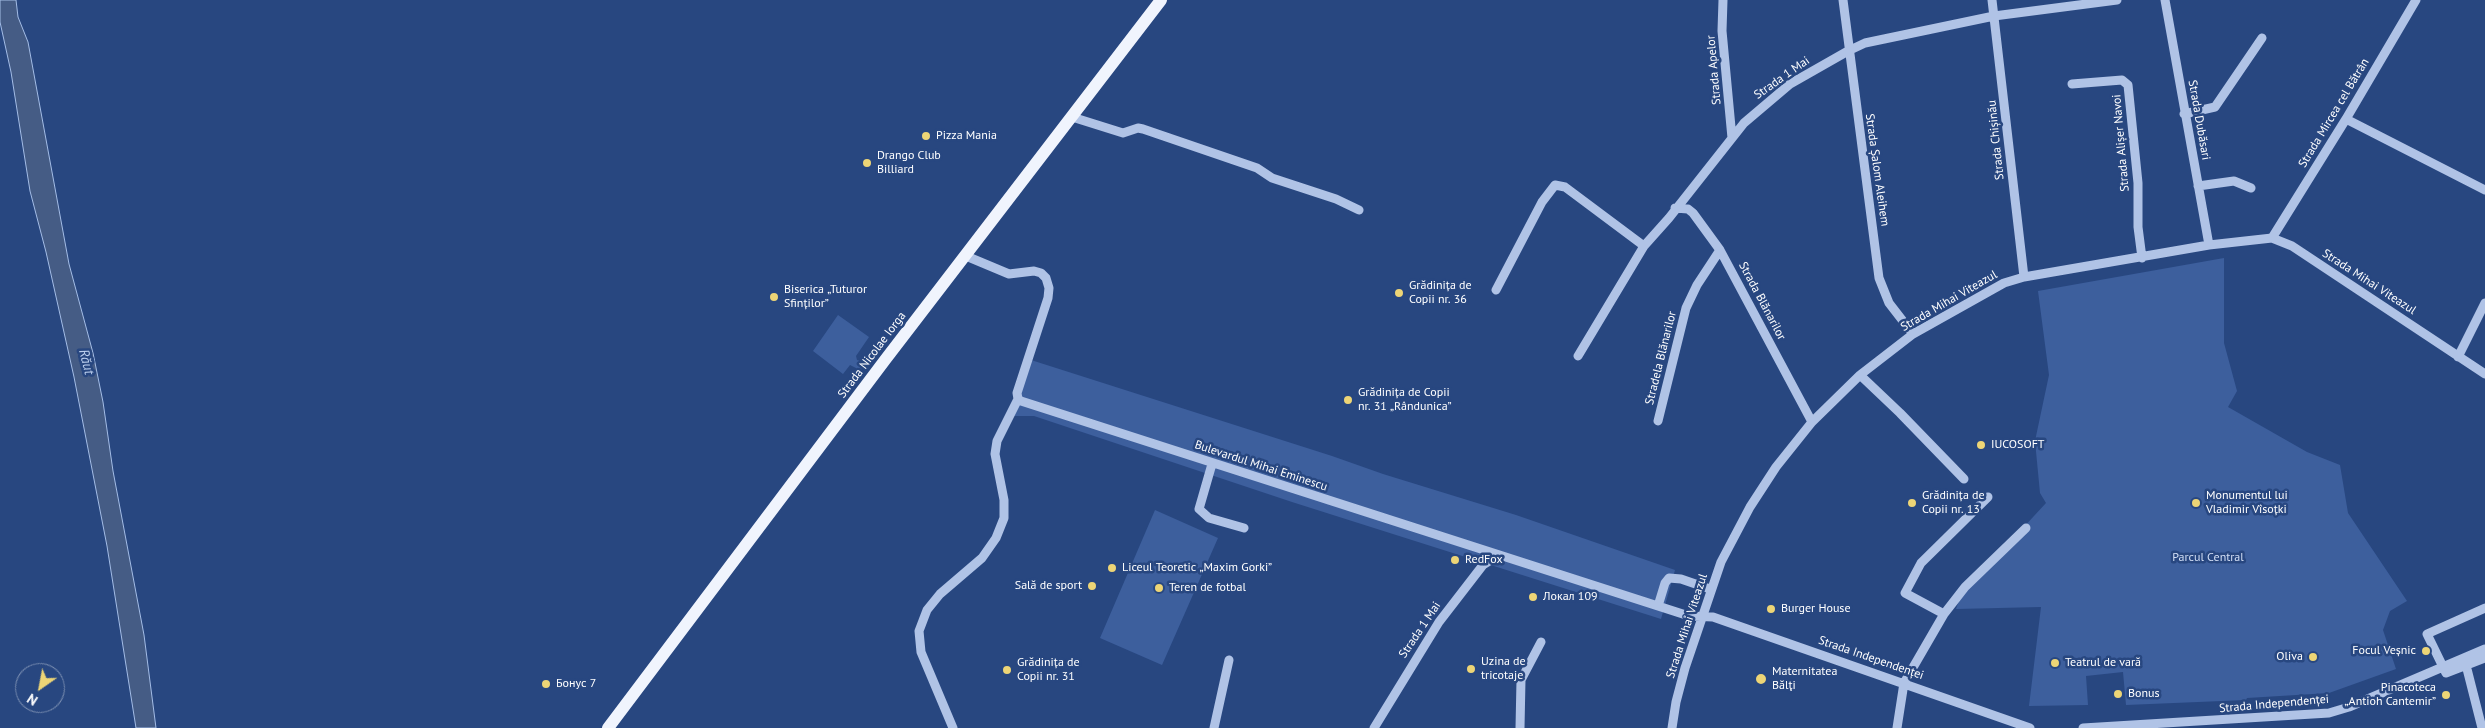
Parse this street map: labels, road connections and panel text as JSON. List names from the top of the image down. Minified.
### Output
{"streets":{"main road":["Strada Nicolae Iorga"],"street":["Strada Apelor","Strada 1 Mai","Strada Mircea cel Bătrân","Strada Dubăsari","Strada Chișinău","Strada Alișer Navoi","Strada Șalom Aleihem","Strada Mihai Viteazul","Strada Blănarilor","Stradela Blănarilor","Bulevardul Mihai Eminescu","Strada Independenței"]},"crossings":[["Strada Apelor","Strada 1 Mai"],["Strada 1 Mai","Strada Chișinău"],["Strada 1 Mai","Strada Șalom Aleihem"],["Strada 1 Mai","Strada Blănarilor"],["Strada 1 Mai","Bulevardul Mihai Eminescu"],["Strada Mircea cel Bătrân","Strada Mihai Viteazul"],["Strada Dubăsari","Strada Mihai Viteazul"],["Strada Chișinău","Strada Mihai Viteazul"],["Strada Alișer Navoi","Strada Mihai Viteazul"],["Strada Șalom Aleihem","Strada Mihai Viteazul"],["Strada Mihai Viteazul","Strada Blănarilor"],["Strada Mihai Viteazul","Bulevardul Mihai Eminescu"],["Strada Mihai Viteazul","Strada Independenței"],["Strada Blănarilor","Stradela Blănarilor"],["Bulevardul Mihai Eminescu","Strada Independenței"]],"water":["Răut"],"parks":["Parcul Central"],"places":["Pizza Mania","Drango Club Billiard","Grădinița de Copii nr. 36","Biserica „Tuturor Sfinților”","Grădinița de Copii nr. 31 „Rândunica”","IUCOSOFT","Grădinița de Copii nr. 13","Monumentul lui Vladimir Vîsoțki","RedFox","Liceul Teoretic „Maxim Gorki”","Sală de sport","Teren de fotbal","Локал 109","Burger House","Focul Veșnic","Oliva","Teatrul de vară","Uzina de tricotaje","Grădinița de Copii nr. 31","Maternitatea Bălţi","Бонус 7","Bonus","Pinacoteca „Antioh Cantemir”"],"north":"bottom left"}
